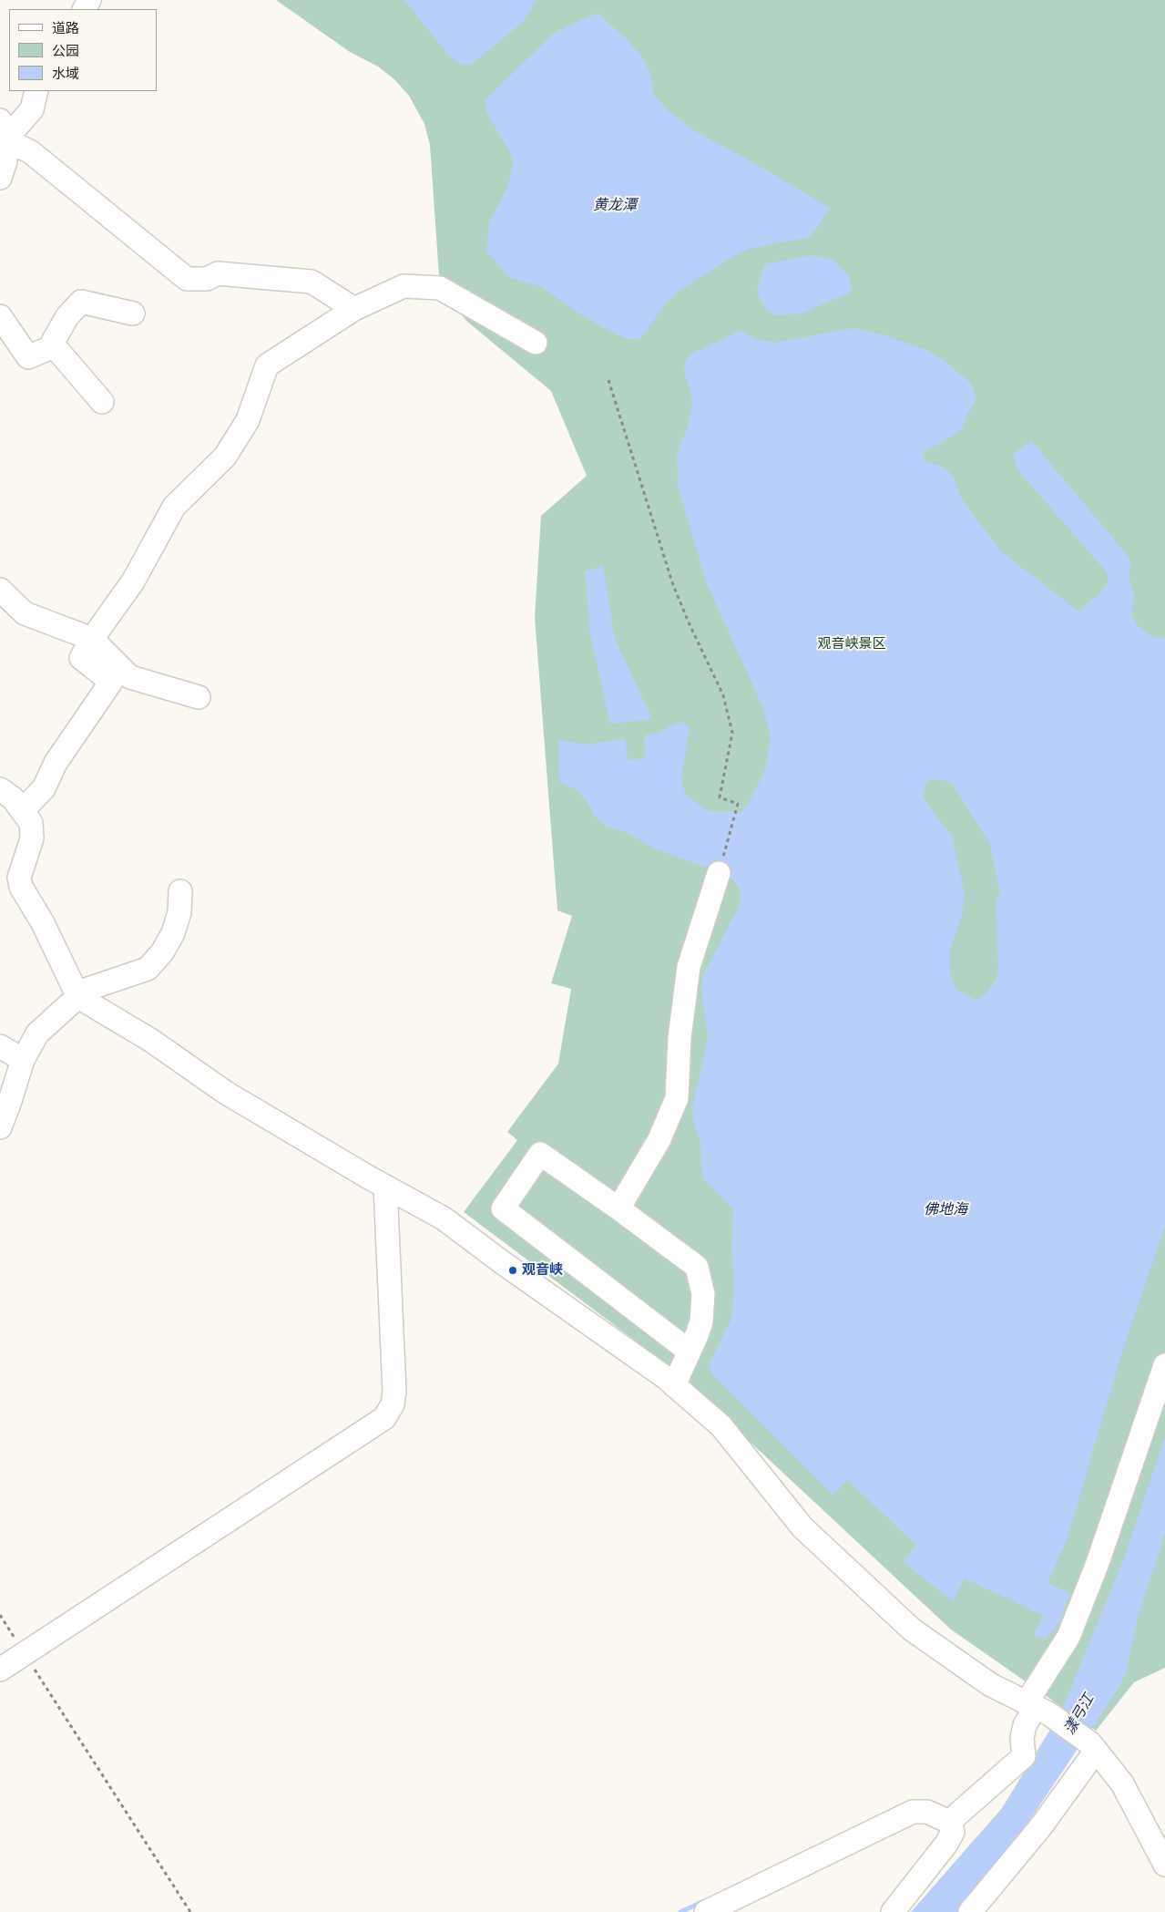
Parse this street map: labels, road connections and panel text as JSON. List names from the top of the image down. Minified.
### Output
{"water":["黄龙潭","佛地海","漾弓江"],"parks":["观音峡景区"],"places":["观音峡"],"legend":["道路","公园","水域"]}
